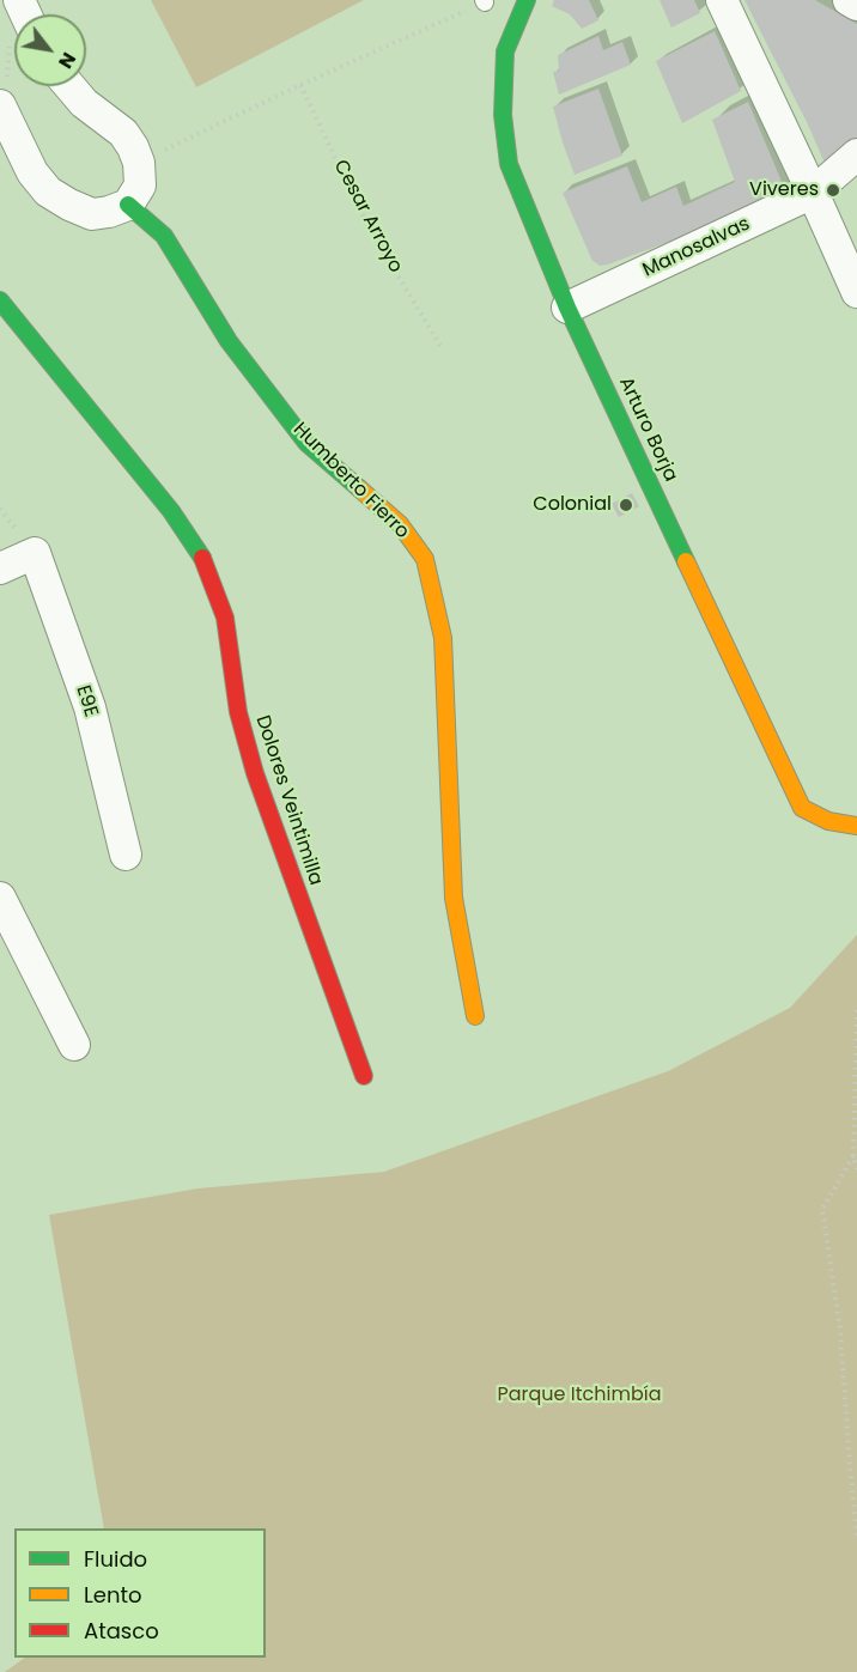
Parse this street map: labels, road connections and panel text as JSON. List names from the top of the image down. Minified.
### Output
{"streets":{"street":["Manosalvas","Arturo Borja","Humberto Fierro","E9E","Dolores Veintimilla"],"path":["Cesar Arroyo"]},"crossings":[["Manosalvas","Arturo Borja"]],"parks":["Parque Itchimbía"],"places":["Viveres","Colonial"],"legend":["Fluido","Lento","Atasco"],"north":"bottom right"}
